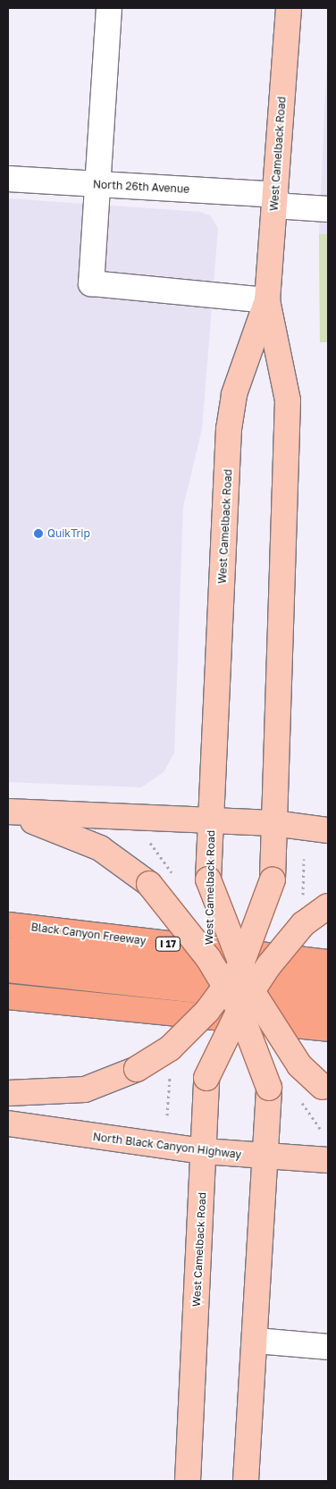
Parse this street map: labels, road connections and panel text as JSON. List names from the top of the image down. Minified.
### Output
{"streets":{"highway":["Black Canyon Freeway","I 17"],"main road":["West Camelback Road","North Black Canyon Highway"],"street":["North 26th Avenue"]},"crossings":[["West Camelback Road","North 26th Avenue"],["West Camelback Road","North Black Canyon Highway"]],"places":["QuikTrip"]}
